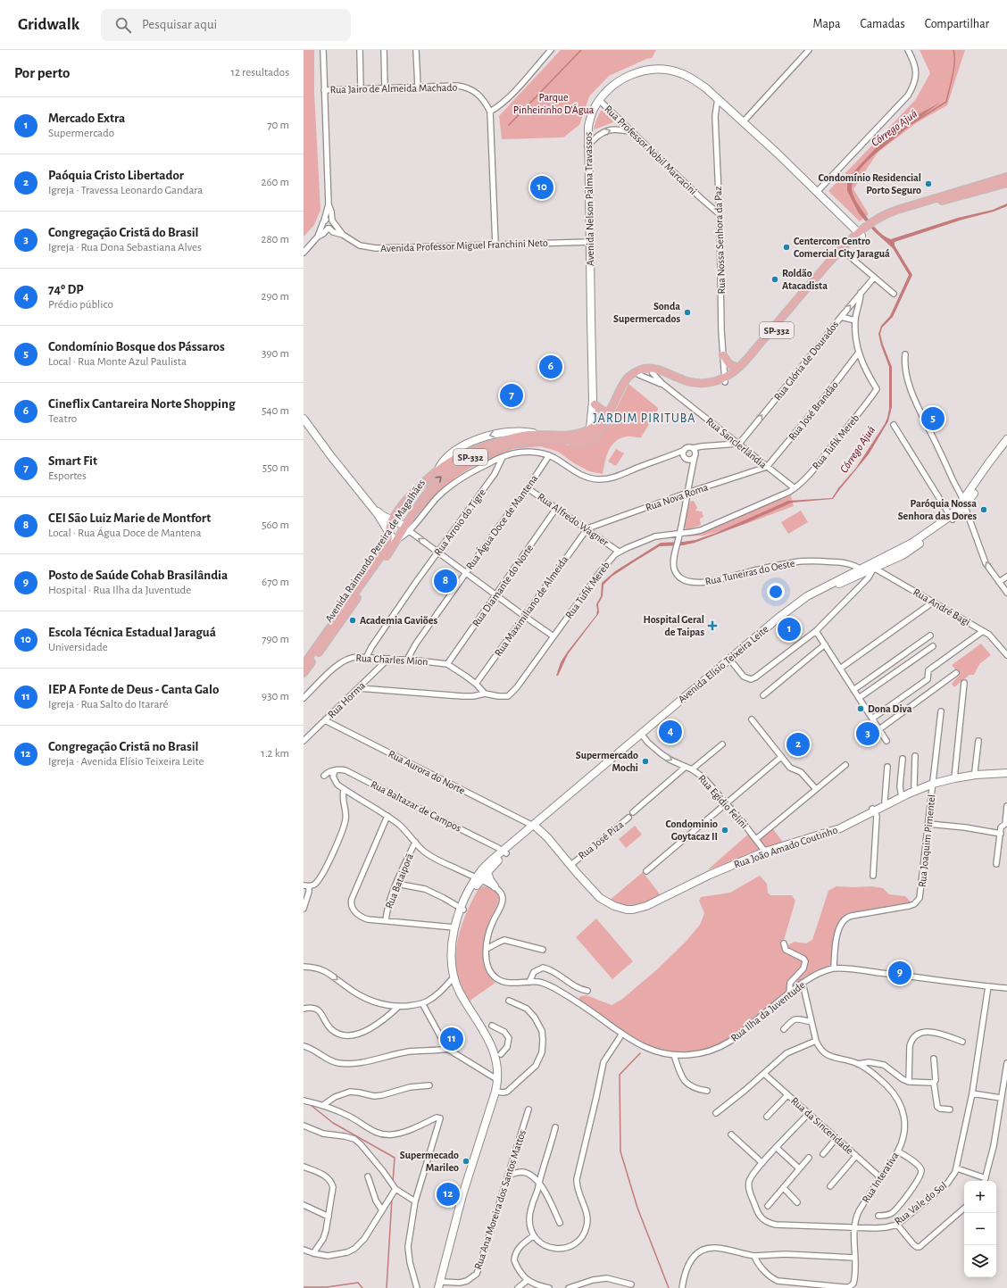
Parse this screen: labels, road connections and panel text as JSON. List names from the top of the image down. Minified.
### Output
{"streets":{"main road":["SP-332","Avenida Raimundo Pereira de Magalhães"],"street":["Rua Jairo de Almeida Machado","Rua Professor Nobil Marcacini","Avenida Nelson Palma Travassos","Rua Nossa Senhora da Paz","Avenida Professor Miguel Franchini Neto","Rua Glória de Dourados","Rua José Brandão","Rua Tufik Mereb","Rua Sanclerlândia","Rua Nova Roma","Rua Alfredo Wagner","Rua Arroio do Tigre","Rua Água Doce de Mantena","Rua Tuneiras do Oeste","Rua Diamante do Norte","Rua Maximiliano de Almeida","Rua André Bagi","Rua Charles Mion","Avenida Elísio Teixeira Leite","Rua Horma","Rua Aurora do Norte","Rua Egídio Felini","Rua Baltazar de Campos","Rua José Piza","Rua Joaquim Pimentel","Rua João Amado Coutinho","Rua Bataiporã","Rua Ilha da Juventude","Rua da Sinceridade","Rua Interativa","Rua Ana Moreira dos Santos Mattos","Rua Vale do Sol"]},"crossings":[["Rua Professor Nobil Marcacini","Avenida Nelson Palma Travassos"],["Rua Professor Nobil Marcacini","Rua Nossa Senhora da Paz"],["Avenida Nelson Palma Travassos","Rua Nossa Senhora da Paz"],["Avenida Nelson Palma Travassos","Avenida Professor Miguel Franchini Neto"],["Avenida Nelson Palma Travassos","Avenida Raimundo Pereira de Magalhães"],["Rua Nossa Senhora da Paz","Avenida Raimundo Pereira de Magalhães"],["Rua Glória de Dourados","Rua Sanclerlândia"],["Rua José Brandão","Rua Tufik Mereb"],["Rua José Brandão","Rua Sanclerlândia"],["Rua José Brandão","Rua Nova Roma"],["Rua Tufik Mereb","Rua Sanclerlândia"],["Rua Tufik Mereb","Rua Alfredo Wagner"],["Rua Tufik Mereb","Rua Tuneiras do Oeste"],["Rua Tufik Mereb","Rua Charles Mion"],["Rua Tufik Mereb","Rua Horma"],["Rua Sanclerlândia","Rua Nova Roma"],["Rua Sanclerlândia","Avenida Raimundo Pereira de Magalhães"],["Rua Nova Roma","Rua Alfredo Wagner"],["Rua Nova Roma","Rua Tuneiras do Oeste"],["Rua Nova Roma","Rua Maximiliano de Almeida"],["Rua Alfredo Wagner","Rua Água Doce de Mantena"],["Rua Alfredo Wagner","Rua Diamante do Norte"],["Rua Alfredo Wagner","Rua Maximiliano de Almeida"],["Rua Arroio do Tigre","Rua Charles Mion"],["Rua Água Doce de Mantena","Rua Charles Mion"],["Rua Tuneiras do Oeste","Avenida Elísio Teixeira Leite"],["Rua Diamante do Norte","Rua Charles Mion"],["Rua Maximiliano de Almeida","Rua Charles Mion"],["Rua André Bagi","Avenida Elísio Teixeira Leite"],["Rua Charles Mion","Rua Horma"],["Avenida Elísio Teixeira Leite","Rua Aurora do Norte"],["Avenida Elísio Teixeira Leite","Rua Egídio Felini"],["Avenida Elísio Teixeira Leite","Rua Baltazar de Campos"],["Avenida Elísio Teixeira Leite","Rua João Amado Coutinho"],["Avenida Elísio Teixeira Leite","Rua Ana Moreira dos Santos Mattos"],["Rua Horma","Rua Aurora do Norte"],["Rua Aurora do Norte","Rua João Amado Coutinho"],["Rua Egídio Felini","Rua João Amado Coutinho"],["Rua José Piza","Rua João Amado Coutinho"],["Rua Joaquim Pimentel","Rua João Amado Coutinho"],["Rua Joaquim Pimentel","Rua Ilha da Juventude"],["Rua Ilha da Juventude","Rua Interativa"],["Rua Ilha da Juventude","Rua Vale do Sol"],["Rua da Sinceridade","Rua Interativa"],["Rua da Sinceridade","Rua Vale do Sol"],["Rua Interativa","Rua Vale do Sol"]],"one_way":["Rua Glória de Dourados"],"districts":["JARDIM PIRITUBA"],"water":["Córrego Ajuá"],"parks":["Parque Pinheirinho D'Água"],"places":{"other":["Condomínio Residencial Porto Seguro","Centercom Centro Comercial City Jaraguá","Roldão Atacadista","Sonda Supermercados","Paróquia Nossa Senhora das Dores","Academia Gaviões","Dona Diva","Supermercado Mochi","Condominio Goytacaz II","Supermecado Marileo"],"health":["Hospital Geral de Taipas"]},"page":{"header":"Gridwalk","search":"Pesquisar aqui","nav":["Mapa","Camadas","Compartilhar"],"heading":["Por perto","12 resultados"],"list":[{"mark":"1","name":"Mercado Extra","note":"Supermercado","value":"70 m"},{"mark":"2","name":"Paóquia Cristo Libertador","note":"Igreja · Travessa Leonardo Gandara","value":"260 m"},{"mark":"3","name":"Congregação Cristã do Brasil","note":"Igreja · Rua Dona Sebastiana Alves","value":"280 m"},{"mark":"4","name":"74º DP","note":"Prédio público","value":"290 m"},{"mark":"5","name":"Condomínio Bosque dos Pássaros","note":"Local · Rua Monte Azul Paulista","value":"390 m"},{"mark":"6","name":"Cineflix Cantareira Norte Shopping","note":"Teatro","value":"540 m"},{"mark":"7","name":"Smart Fit","note":"Esportes","value":"550 m"},{"mark":"8","name":"CEI São Luiz Marie de Montfort","note":"Local · Rua Água Doce de Mantena","value":"560 m"},{"mark":"9","name":"Posto de Saúde Cohab Brasilândia","note":"Hospital · Rua Ilha da Juventude","value":"670 m"},{"mark":"10","name":"Escola Técnica Estadual Jaraguá","note":"Universidade","value":"790 m"},{"mark":"11","name":"IEP A Fonte de Deus - Canta Galo","note":"Igreja · Rua Salto do Itararé","value":"930 m"},{"mark":"12","name":"Congregação Cristã no Brasil","note":"Igreja · Avenida Elísio Teixeira Leite","value":"1.2 km"}],"pins":["10","6","7","5","8","1","4","3","2","9","11","12"],"map_buttons":["+","−"]}}
